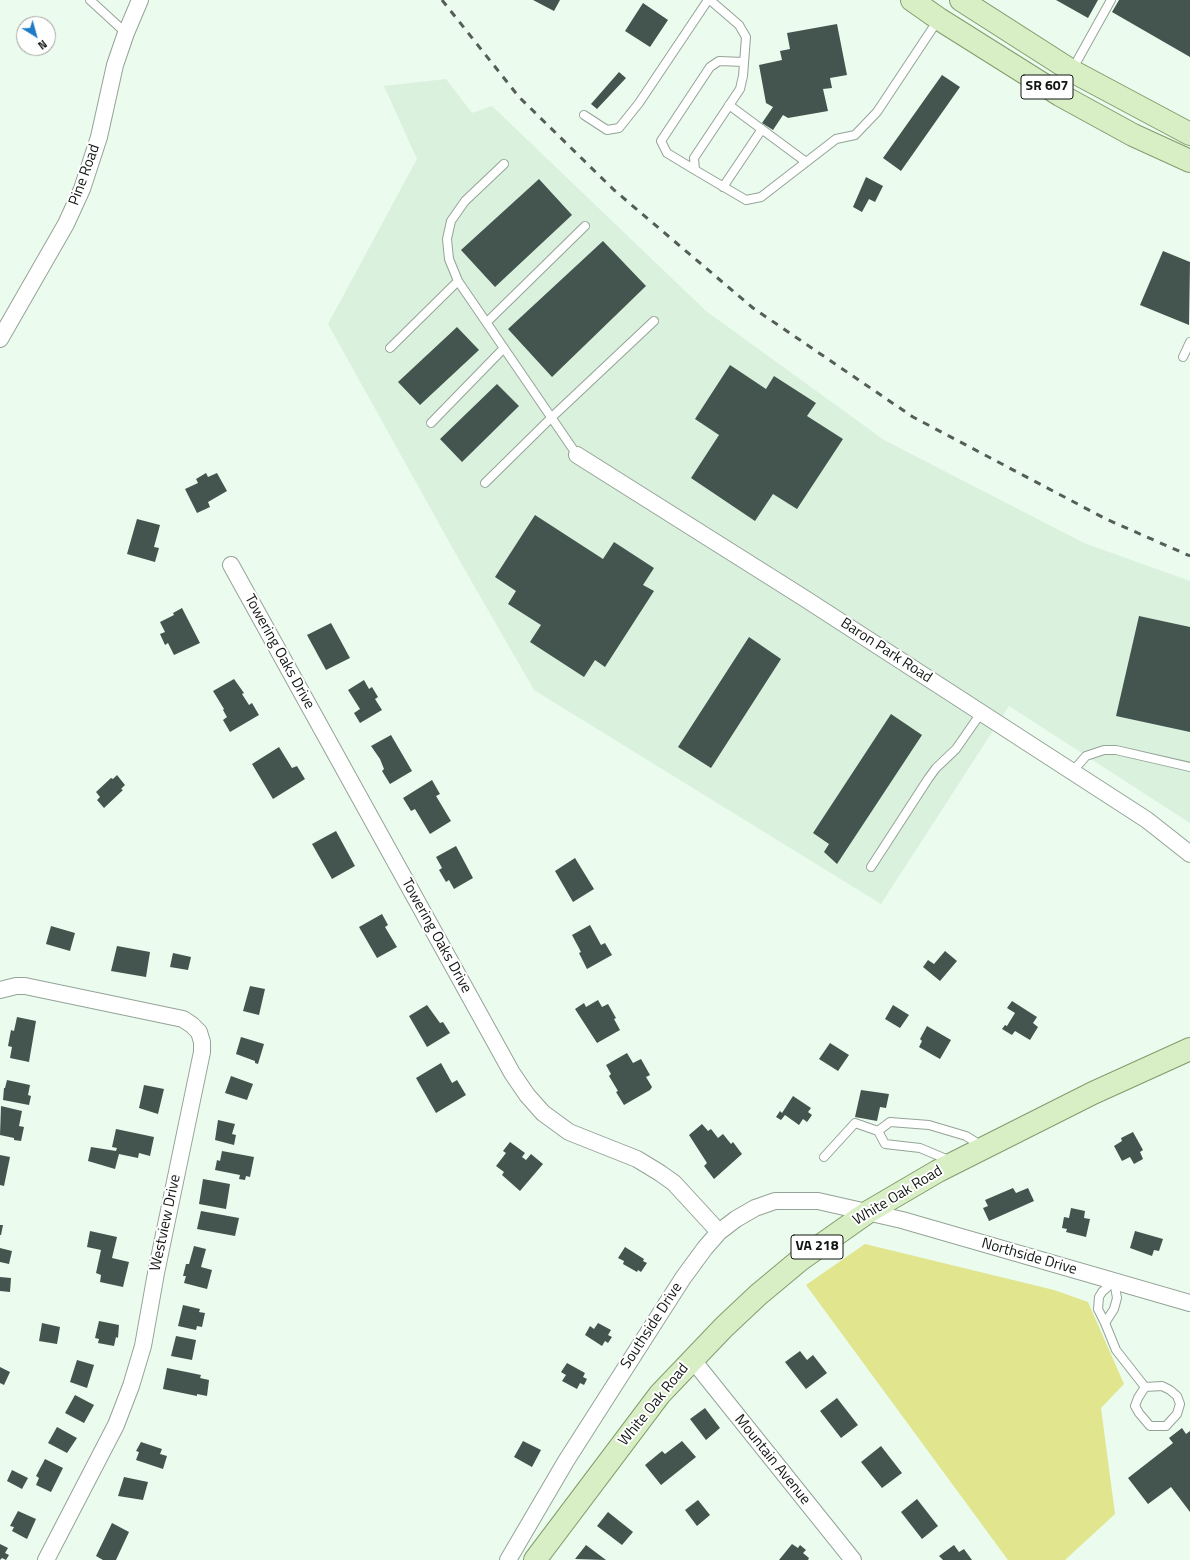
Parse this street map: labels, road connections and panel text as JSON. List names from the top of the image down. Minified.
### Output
{"streets":{"main road":["SR 607","White Oak Road","VA 218"],"street":["Pine Road","Baron Park Road","Towering Oaks Drive","Westview Drive","Northside Drive","Southside Drive","Mountain Avenue"]},"crossings":[["Towering Oaks Drive","Southside Drive"],["White Oak Road","Northside Drive"],["White Oak Road","Southside Drive"],["White Oak Road","Mountain Avenue"],["Northside Drive","Southside Drive"]],"north":"bottom right"}
